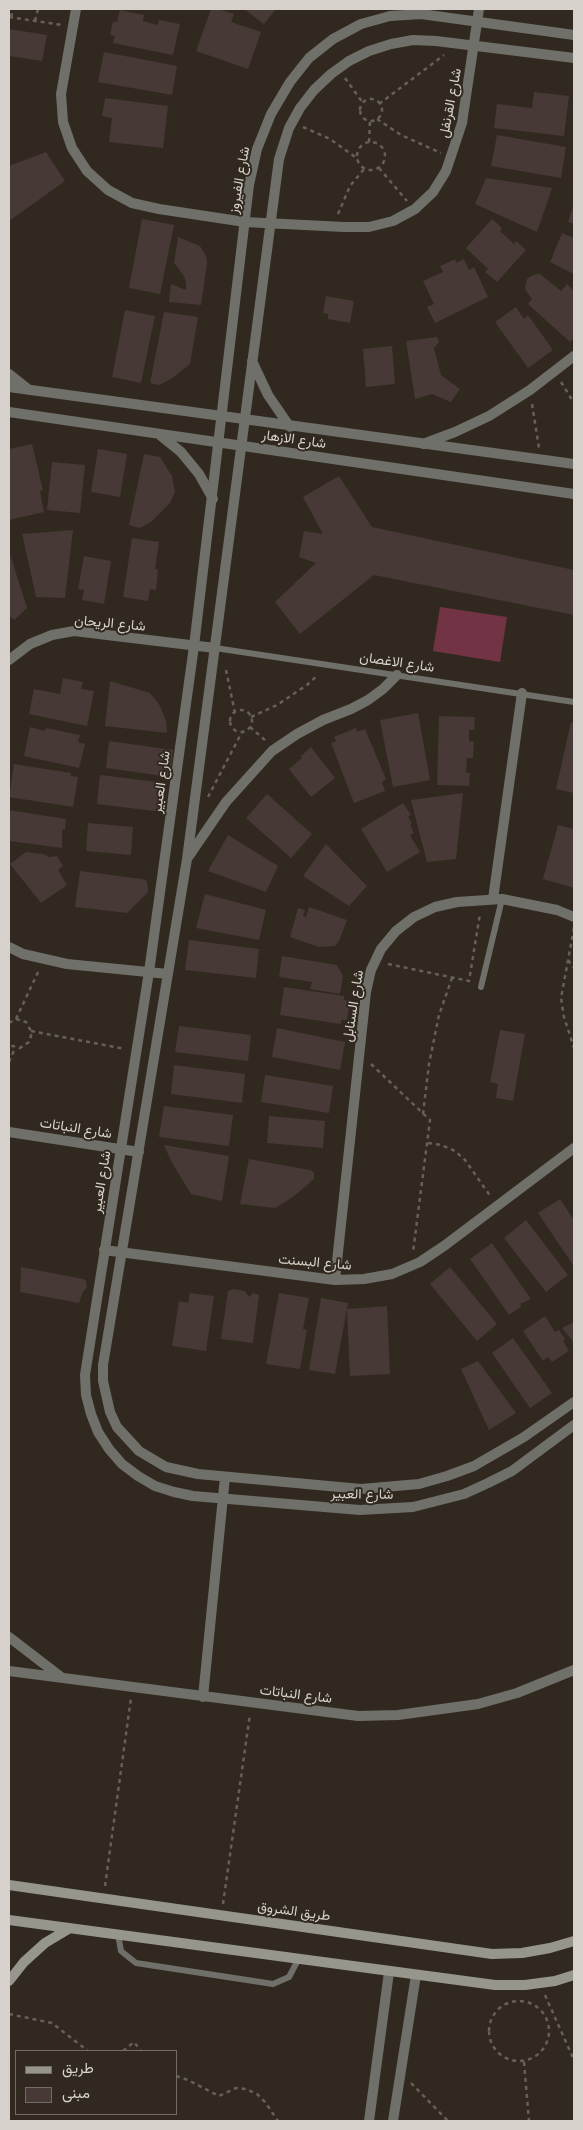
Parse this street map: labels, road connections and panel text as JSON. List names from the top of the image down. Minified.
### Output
{"streets":{"street":["شارع القرنفل","شارع الفيروز","شارع الازهار","شارع الريحان","شارع العبير","شارع السنابل","شارع النباتات","شارع البسنت","طريق الشروق"],"lane":["شارع الاغصان"]},"crossings":[["شارع القرنفل","شارع الفيروز"],["شارع الفيروز","شارع الازهار"],["شارع الفيروز","شارع العبير"],["شارع الازهار","شارع العبير"],["شارع الريحان","شارع الاغصان"],["شارع الريحان","شارع العبير"],["شارع الاغصان","شارع العبير"],["شارع العبير","شارع النباتات"],["شارع العبير","شارع البسنت"],["شارع السنابل","شارع البسنت"]],"legend":["طريق","مبنى"]}
